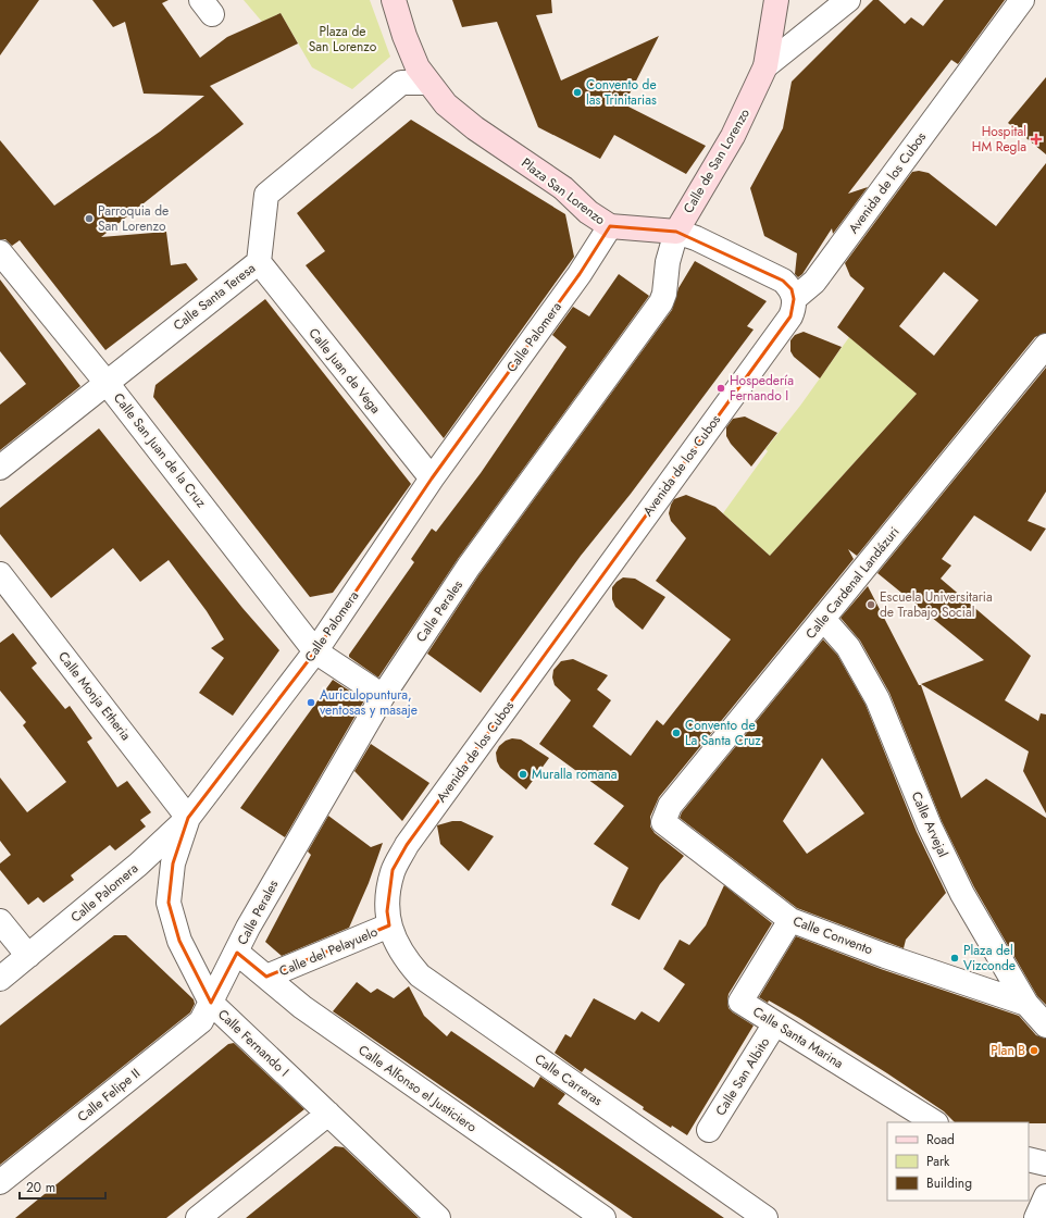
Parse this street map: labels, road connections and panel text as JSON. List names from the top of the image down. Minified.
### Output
{"streets":{"street":["Calle de San Lorenzo","Avenida de los Cubos","Plaza San Lorenzo","Calle Santa Teresa","Calle Palomera","Calle Juan de Vega","Calle San Juan de la Cruz","Calle Cardenal Landázuri","Calle Perales","Calle Monja Etheria","Calle Arvejal","Calle Convento","Calle del Pelayuelo","Calle Santa Marina","Calle Fernando I","Calle San Albito","Calle Carreras","Calle Alfonso el Justiciero","Calle Felipe II"]},"crossings":[["Calle de San Lorenzo","Plaza San Lorenzo"],["Calle de San Lorenzo","Calle Perales"],["Avenida de los Cubos","Plaza San Lorenzo"],["Avenida de los Cubos","Calle del Pelayuelo"],["Avenida de los Cubos","Calle Carreras"],["Plaza San Lorenzo","Calle Santa Teresa"],["Plaza San Lorenzo","Calle Palomera"],["Plaza San Lorenzo","Calle Perales"],["Calle Santa Teresa","Calle Juan de Vega"],["Calle Santa Teresa","Calle San Juan de la Cruz"],["Calle Palomera","Calle Juan de Vega"],["Calle Palomera","Calle San Juan de la Cruz"],["Calle Palomera","Calle Monja Etheria"],["Calle Palomera","Calle Fernando I"],["Calle San Juan de la Cruz","Calle Perales"],["Calle Cardenal Landázuri","Calle Arvejal"],["Calle Cardenal Landázuri","Calle Convento"],["Calle Perales","Calle Fernando I"],["Calle Perales","Calle Alfonso el Justiciero"],["Calle Perales","Calle Felipe II"],["Calle Monja Etheria","Calle Fernando I"],["Calle Arvejal","Calle Convento"],["Calle Convento","Calle Santa Marina"],["Calle del Pelayuelo","Calle Carreras"],["Calle del Pelayuelo","Calle Alfonso el Justiciero"],["Calle Santa Marina","Calle San Albito"],["Calle Fernando I","Calle Felipe II"]],"parks":["Plaza de San Lorenzo"],"places":{"other":["Convento de las Trinitarias","Parroquia de San Lorenzo","Hospedería Fernando I","Escuela Universitaria de Trabajo Social","Auriculopuntura, ventosas y masaje","Convento de La Santa Cruz","Muralla romana","Plaza del Vizconde","Plan B"],"health":["Hospital HM Regla"]},"legend":["Road","Park","Building"],"scale_bar":"20 m"}
